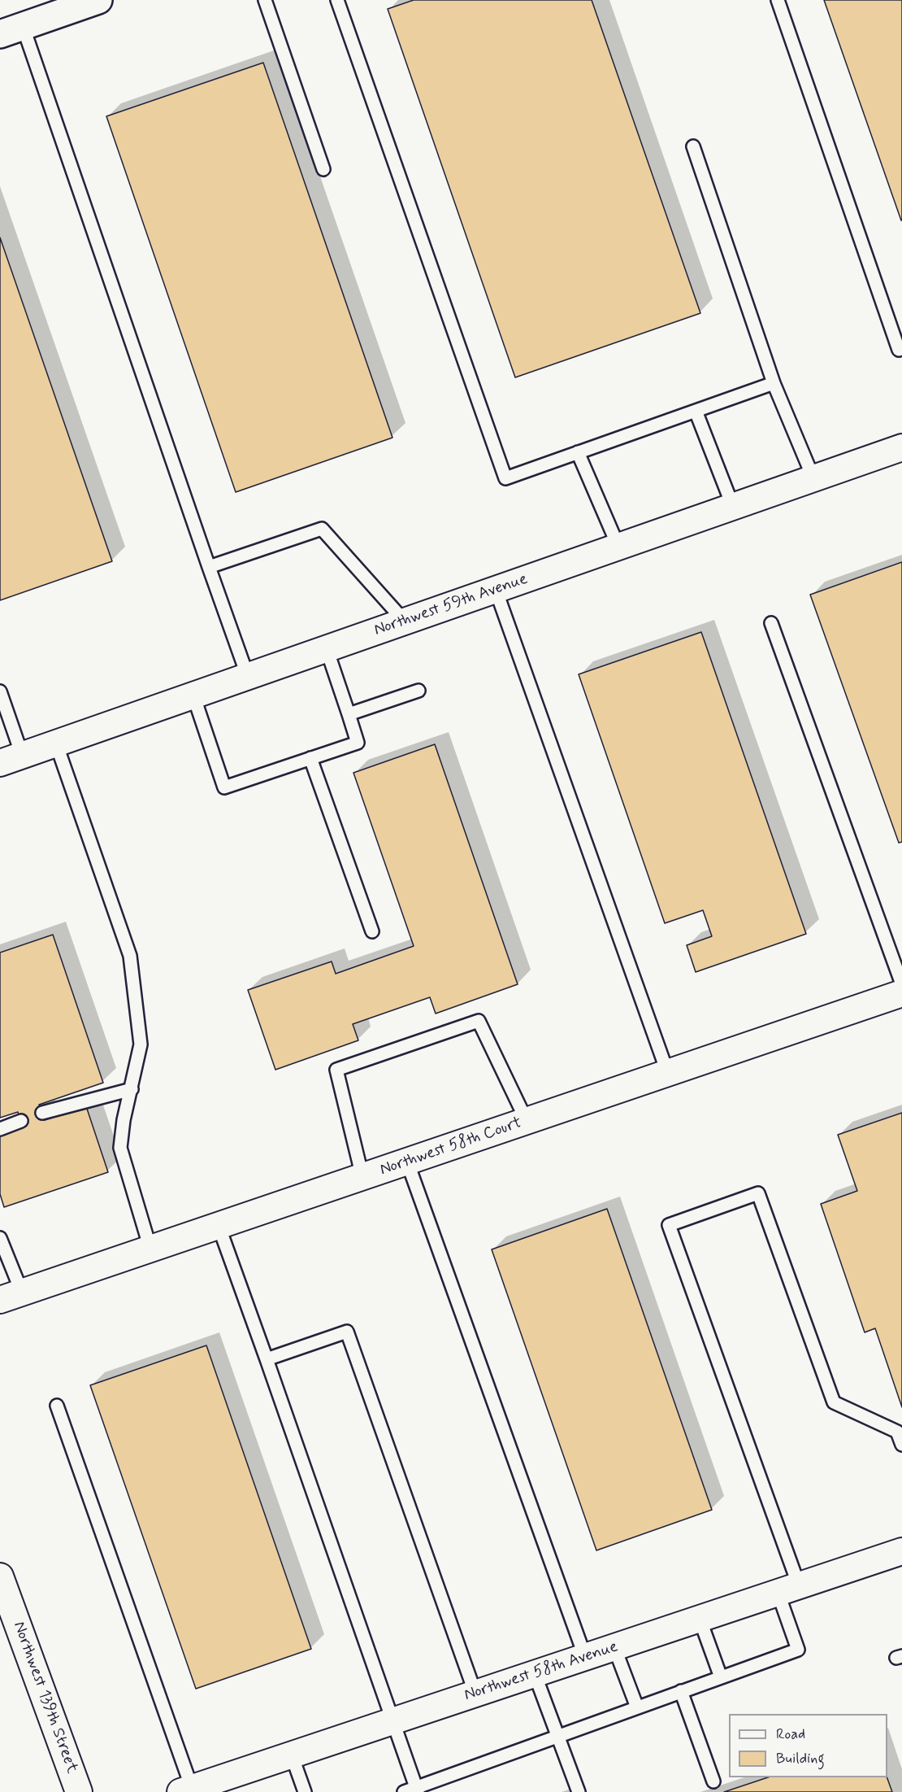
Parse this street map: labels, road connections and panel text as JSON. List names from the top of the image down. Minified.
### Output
{"streets":{"street":["Northwest 59th Avenue","Northwest 58th Court","Northwest 58th Avenue","Northwest 139th Street"]},"legend":["Road","Building"]}
